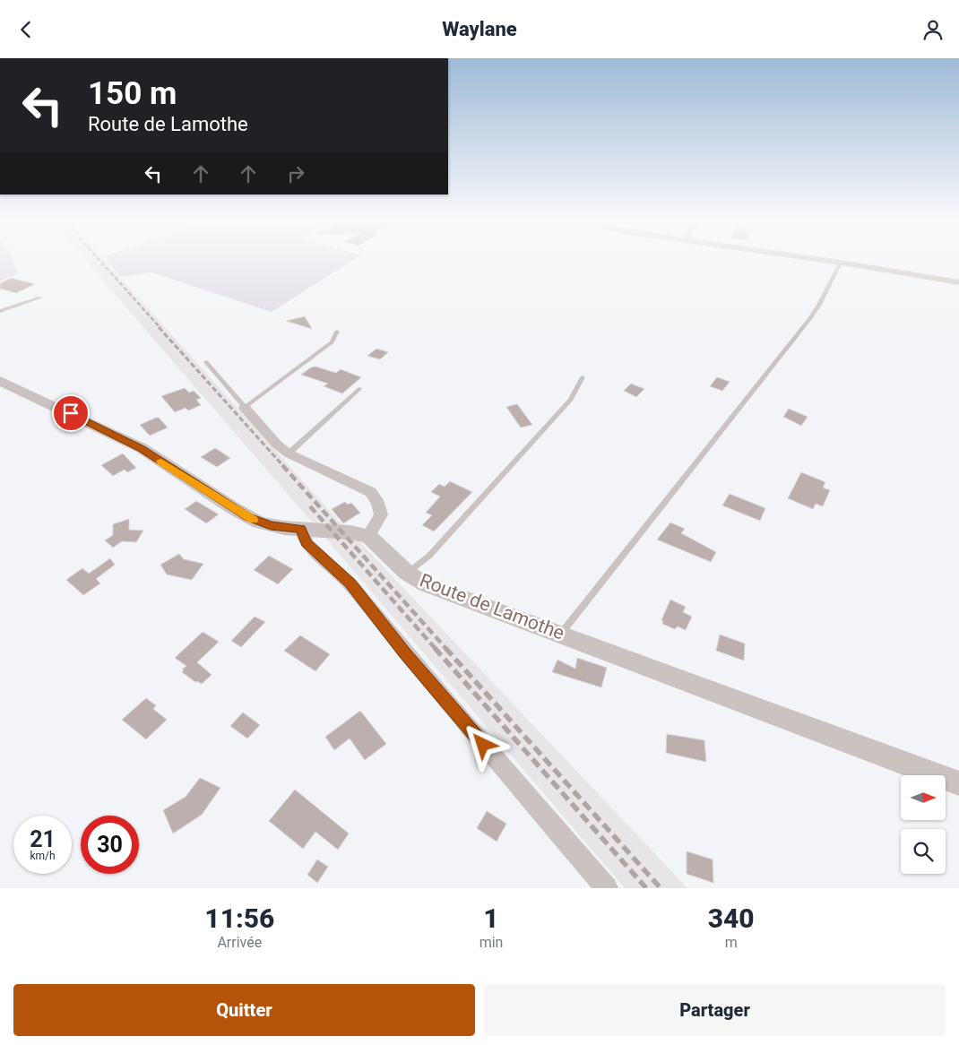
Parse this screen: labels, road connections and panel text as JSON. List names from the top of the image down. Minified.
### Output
{"streets":{"street":["Route de Lamothe"]},"north":"right","page":{"header":"Waylane","turn":["150 m","Route de Lamothe"],"speed":"21 km/h","limit":"30","eta":["11:56","Arrivée","1","min","340","m"],"buttons":["Quitter","Partager"]}}
